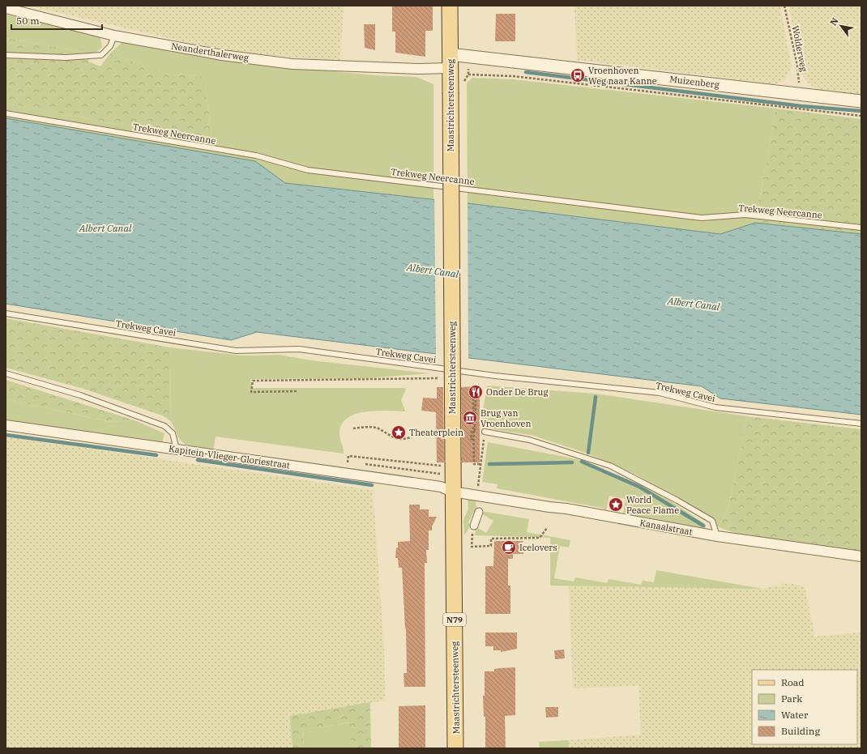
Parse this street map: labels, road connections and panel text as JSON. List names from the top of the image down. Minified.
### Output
{"streets":{"main road":["Maastrichtersteenweg","N79"],"street":["Neanderthalerweg","Muizenberg","Kapitein-Vlieger-Gloriestraat","Kanaalstraat"],"lane":["Trekweg Neercanne","Trekweg Cavei"],"path":["Wolderweg"]},"crossings":[["Wolderweg","Muizenberg"],["Neanderthalerweg","Muizenberg"],["Neanderthalerweg","Maastrichtersteenweg"],["Muizenberg","Maastrichtersteenweg"],["Maastrichtersteenweg","Kapitein-Vlieger-Gloriestraat"],["Maastrichtersteenweg","Kanaalstraat"],["Kapitein-Vlieger-Gloriestraat","Kanaalstraat"]],"water":["Albert Canal"],"places":{"bus stop":["Vroenhoven Weg naar Kanne"],"restaurant":["Onder De Brug"],"museum":["Brug van Vroenhoven"],"place":["Theaterplein","World Peace Flame"],"cafe":["Icelovers"]},"legend":["Road","Park","Water","Building"],"scale_bar":"50 m","north":"top left"}
